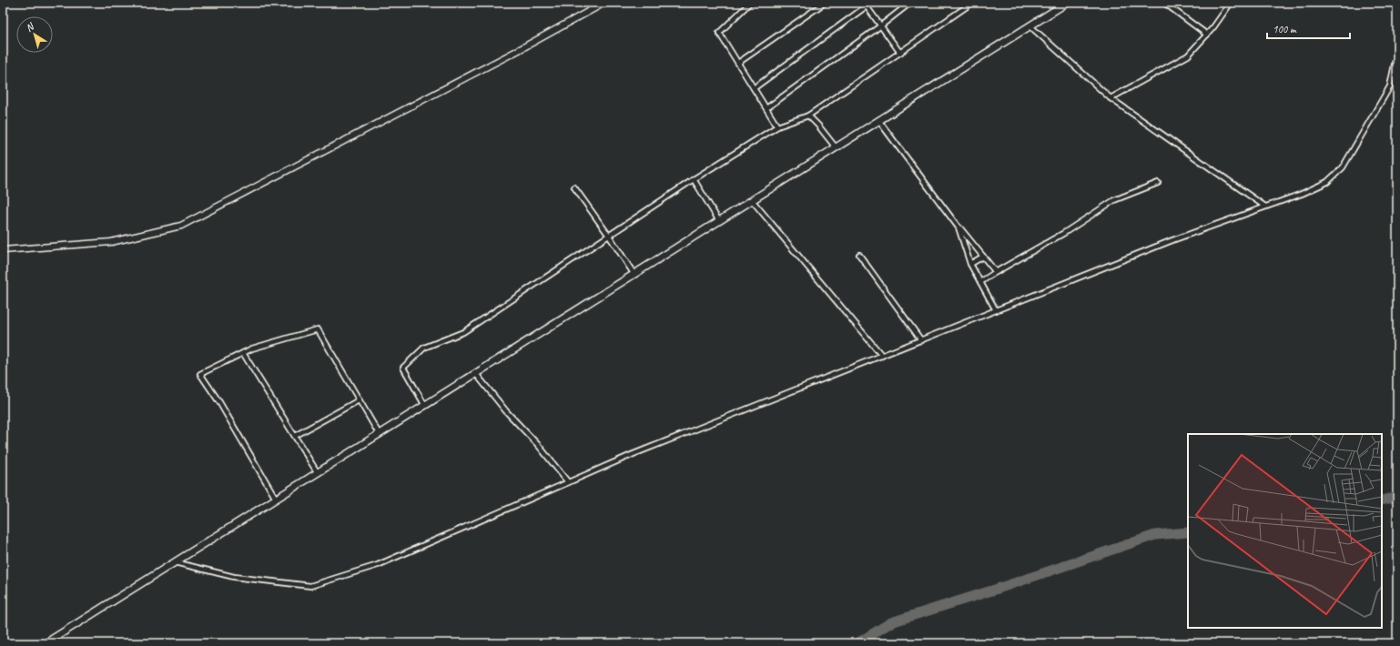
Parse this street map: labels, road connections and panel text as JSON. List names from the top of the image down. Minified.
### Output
{"scale_bar":"100 m","north":"top left"}
